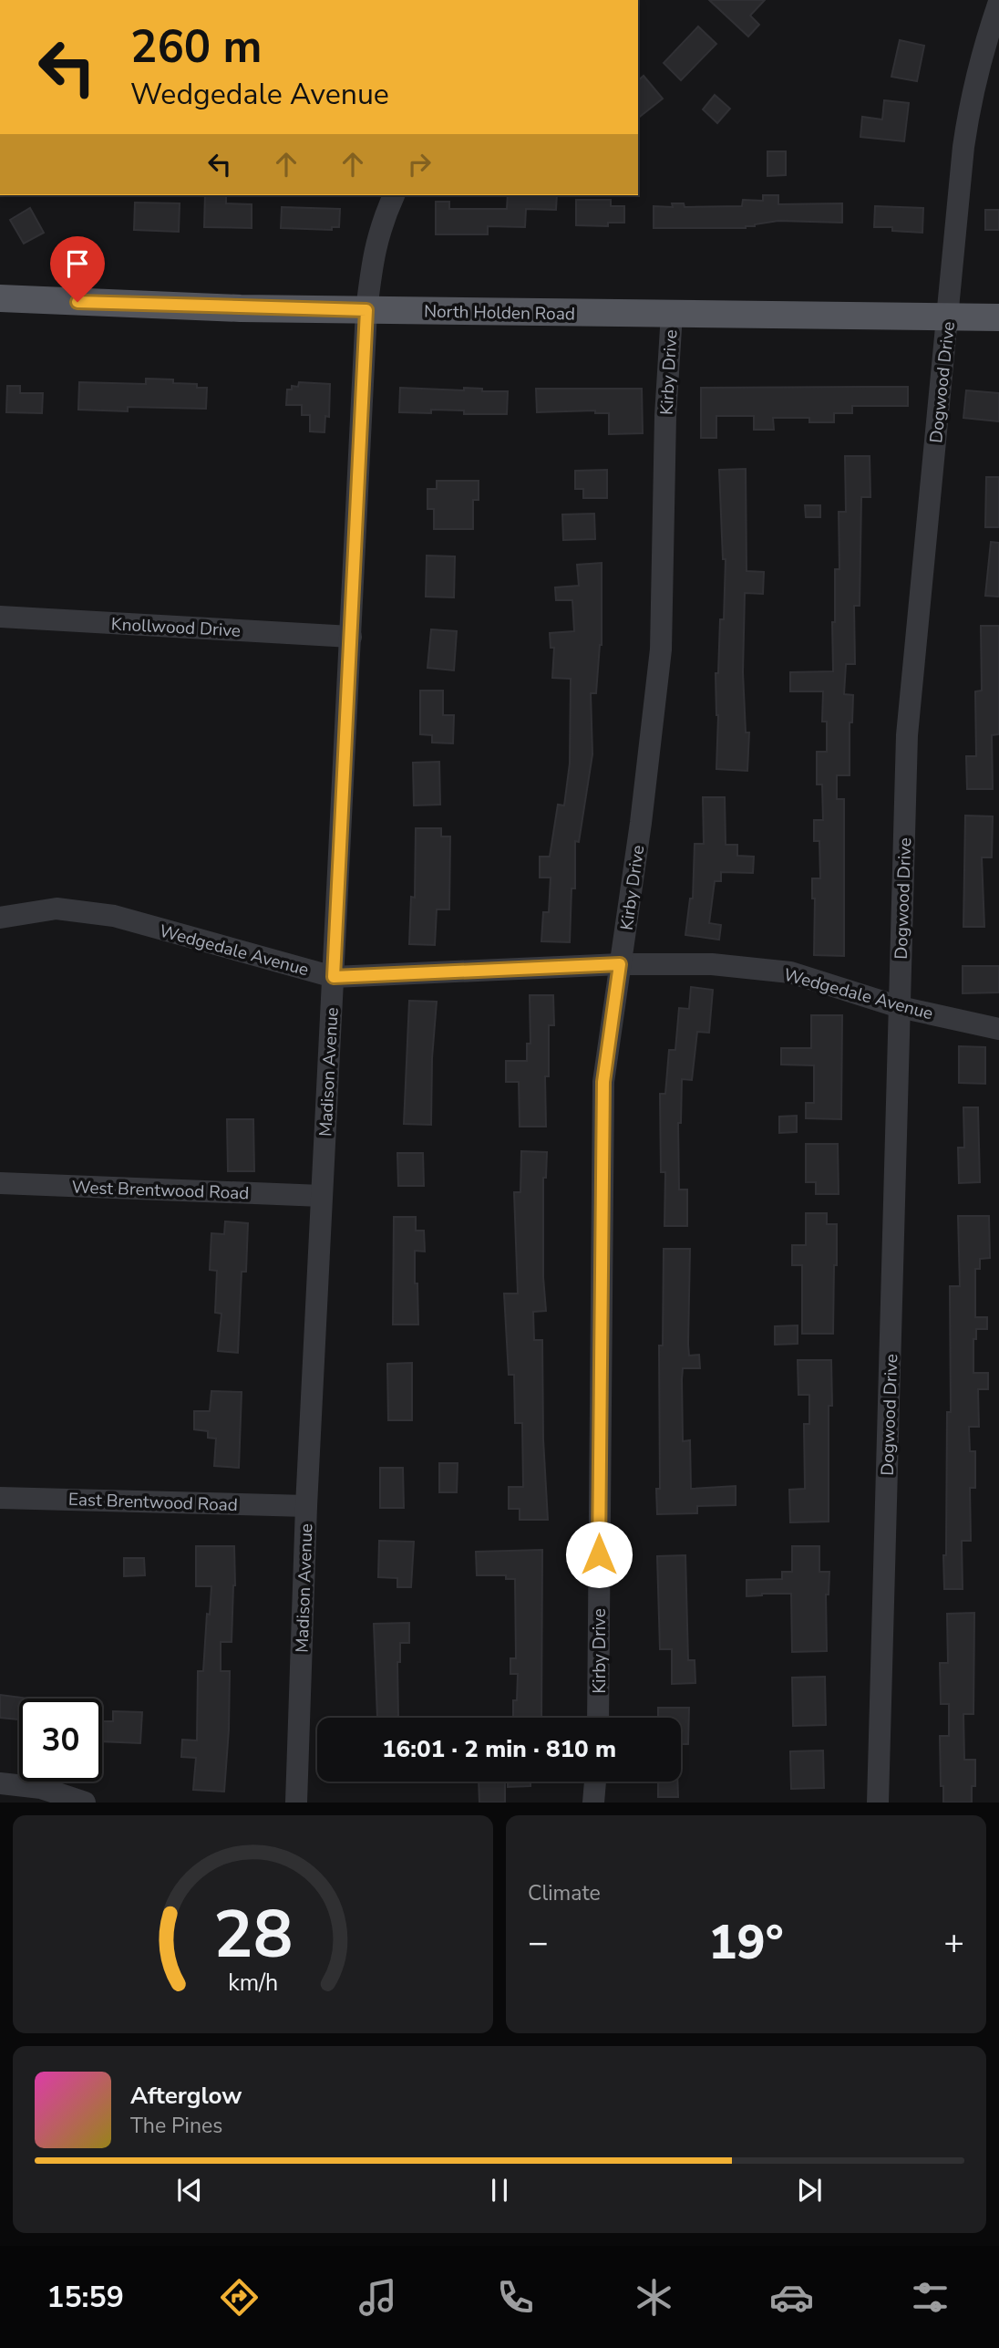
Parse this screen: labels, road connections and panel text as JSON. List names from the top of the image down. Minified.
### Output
{"streets":{"main road":["North Holden Road"],"street":["Kirby Drive","Dogwood Drive","Knollwood Drive","Wedgedale Avenue","Madison Avenue","West Brentwood Road","East Brentwood Road"]},"crossings":[["North Holden Road","Kirby Drive"],["North Holden Road","Dogwood Drive"],["North Holden Road","Madison Avenue"],["Kirby Drive","Wedgedale Avenue"],["Dogwood Drive","Wedgedale Avenue"],["Knollwood Drive","Madison Avenue"],["Wedgedale Avenue","Madison Avenue"],["Madison Avenue","West Brentwood Road"],["Madison Avenue","East Brentwood Road"]],"page":{"turn":["260 m","Wedgedale Avenue"],"limit":"30","trip":"16:01 · 2 min · 810 m","tile":"Climate","heat":["−","19°","+"],"song":["Afterglow","The Pines"],"tabs":"15:59","gauge":["28","km/h"]}}
